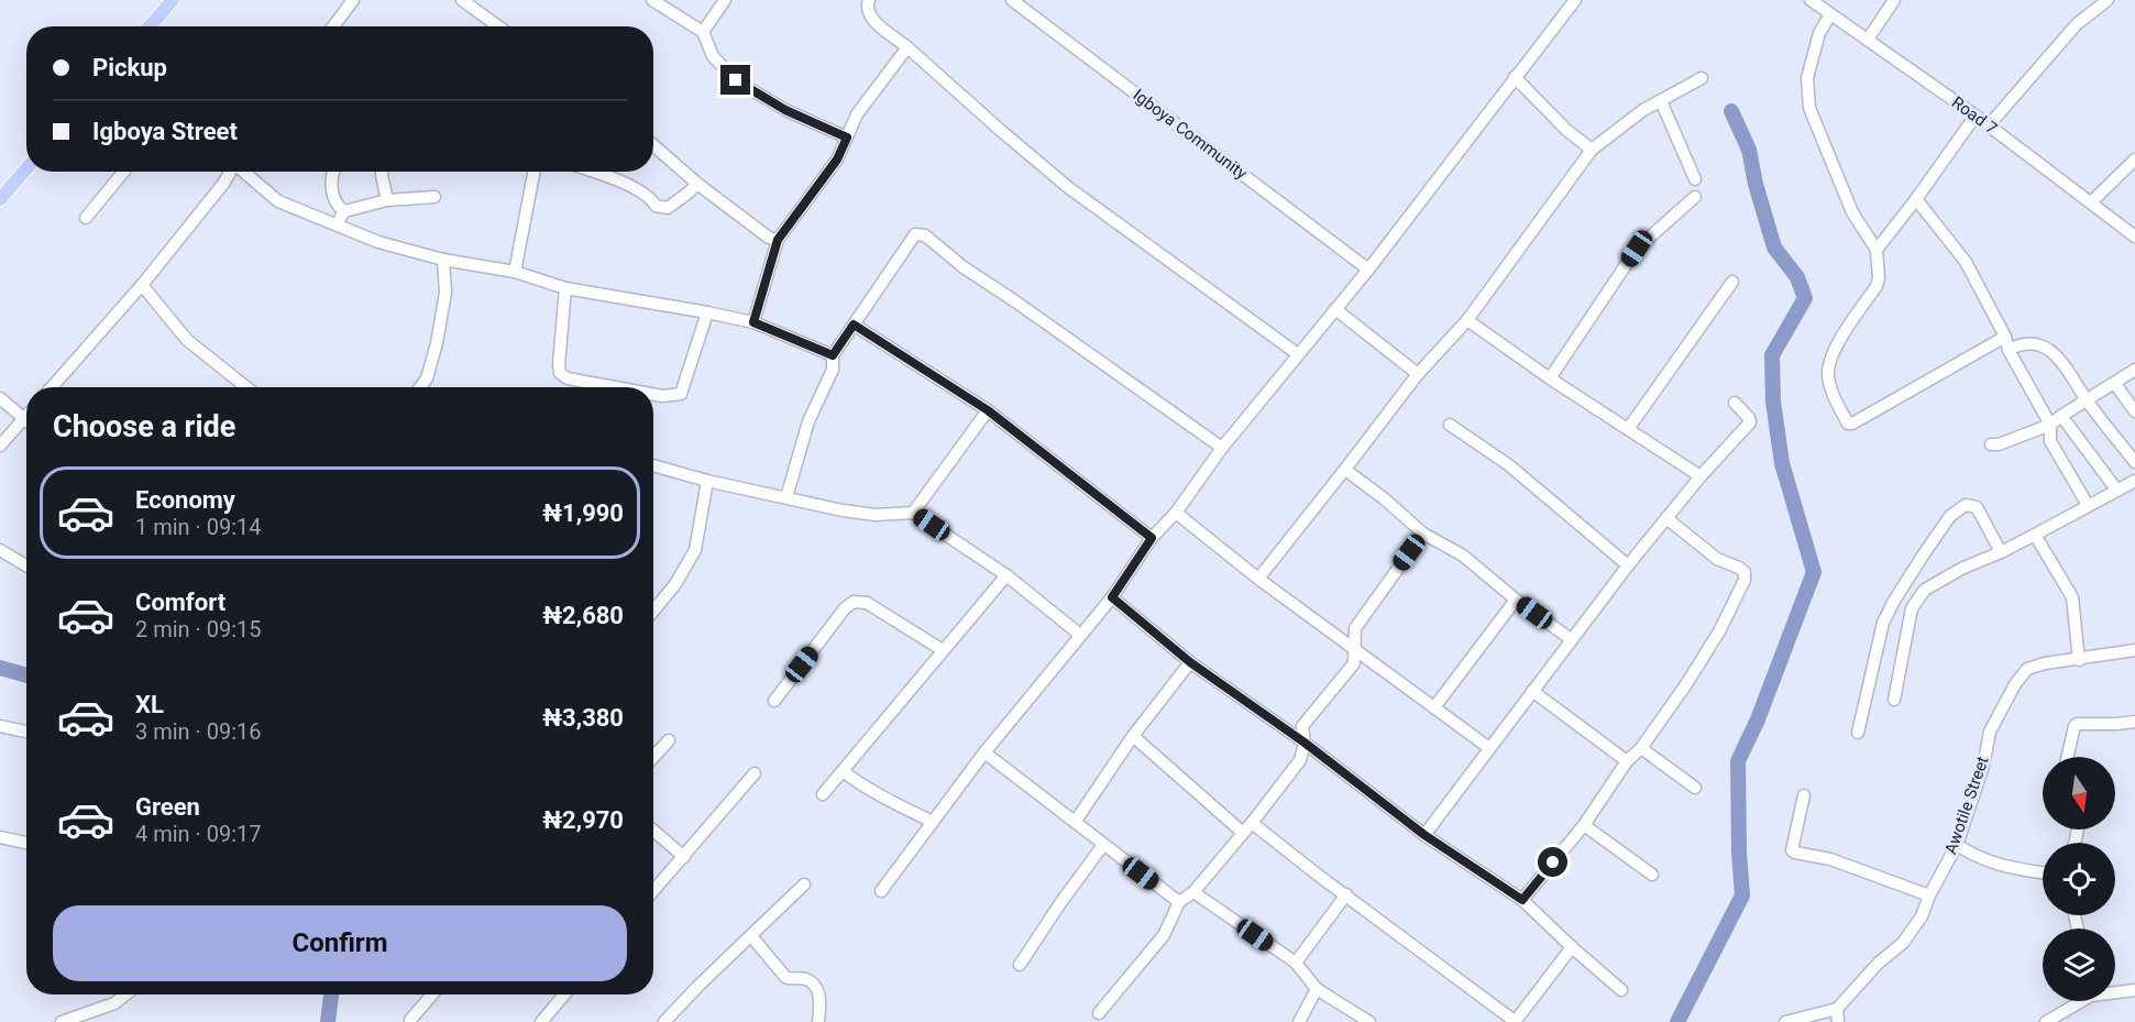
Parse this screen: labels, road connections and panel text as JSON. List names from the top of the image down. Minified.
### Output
{"streets":{"street":["Road 7","Igboya Community","Awotile Street"]},"north":"bottom","page":{"banner":["Pickup","Igboya Street"],"heading":"Choose a ride","list":[{"name":"Economy","note":"1 min · 09:14","value":"₦1,990"},{"name":"Comfort","note":"2 min · 09:15","value":"₦2,680"},{"name":"XL","note":"3 min · 09:16","value":"₦3,380"},{"name":"Green","note":"4 min · 09:17","value":"₦2,970"}],"buttons":"Confirm"}}
